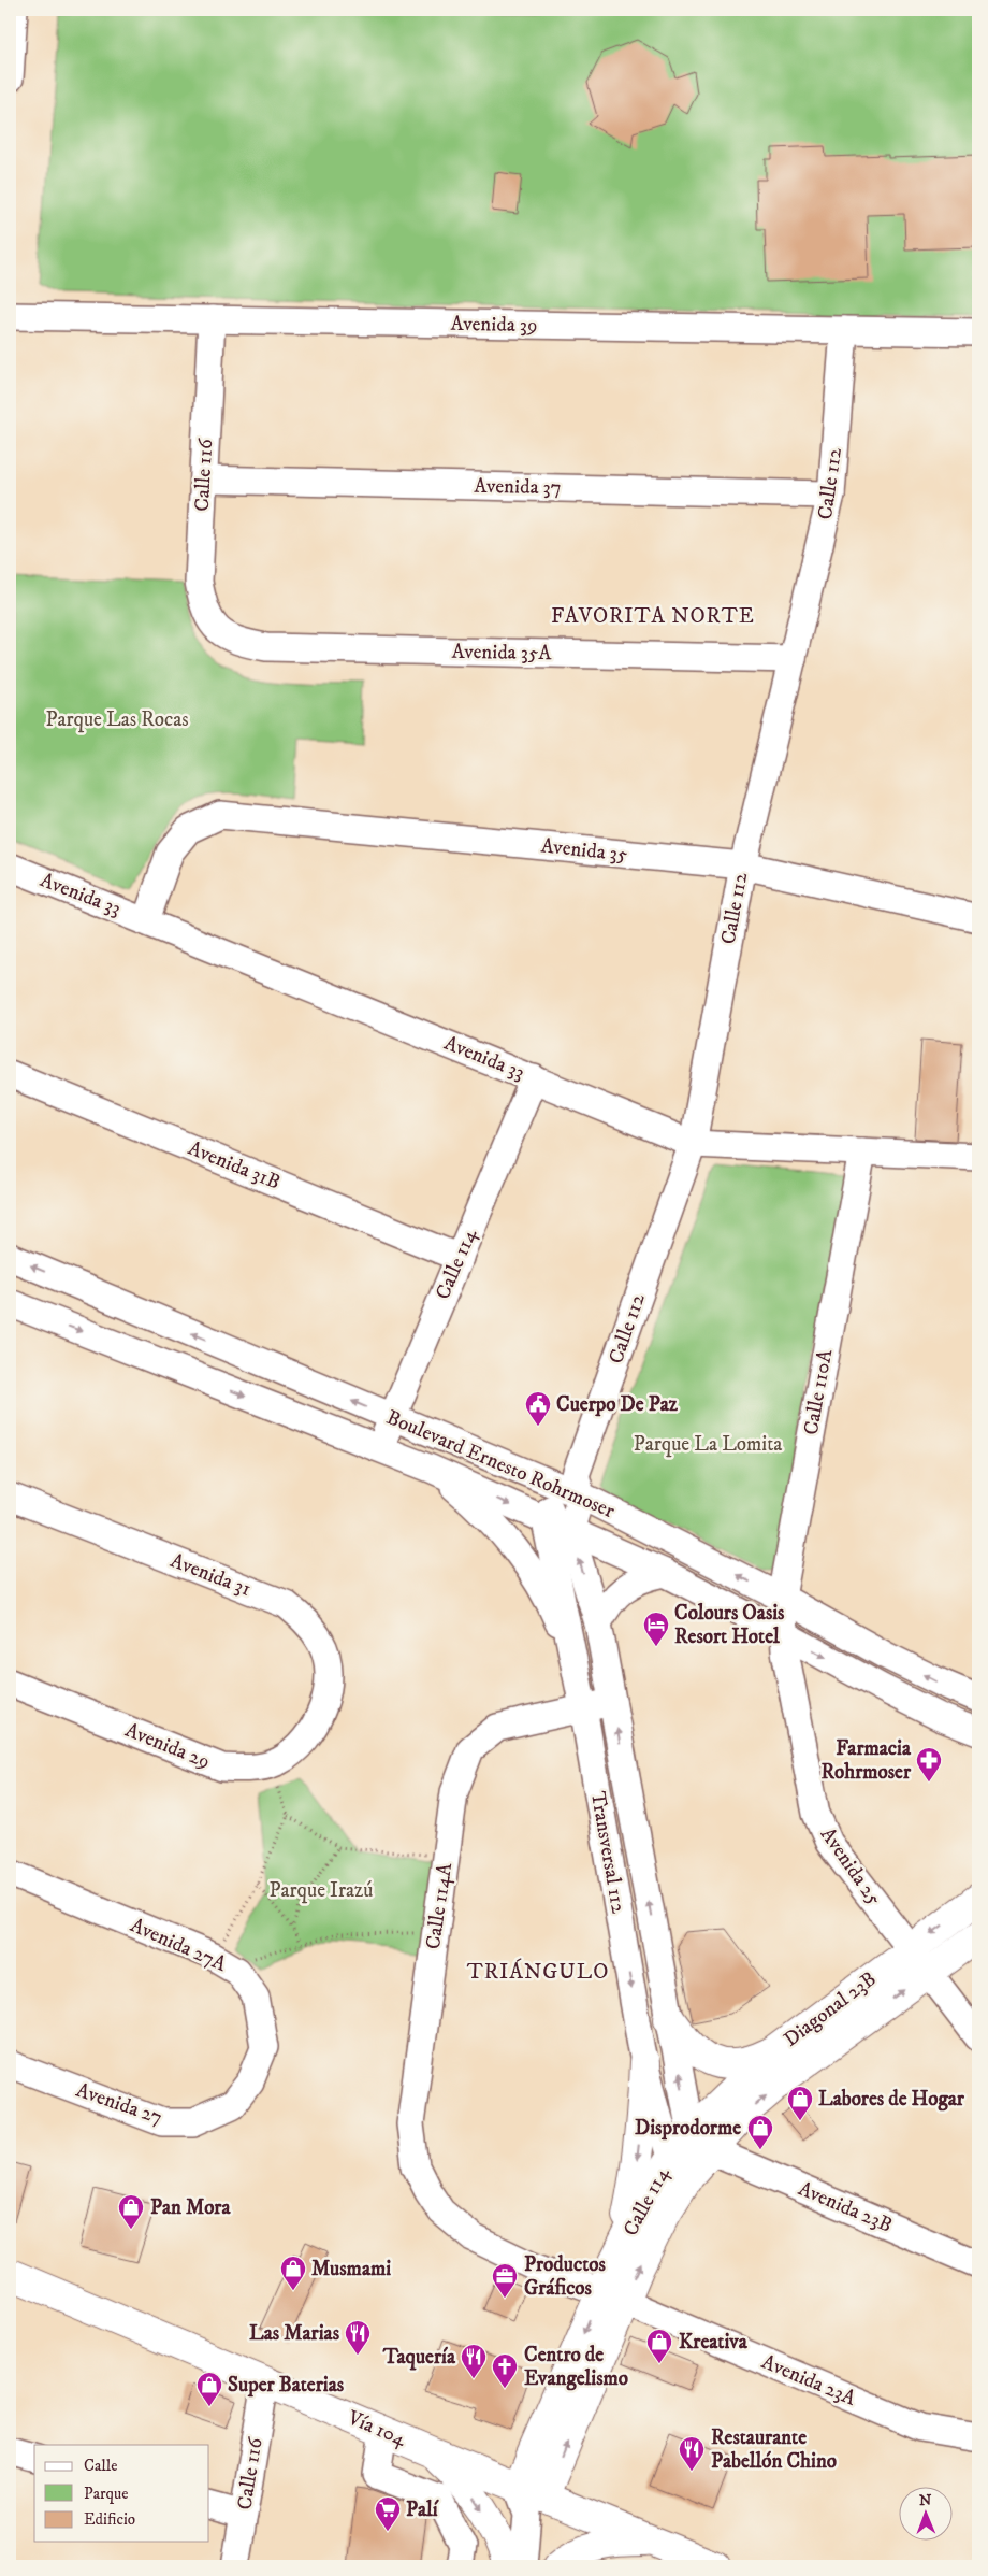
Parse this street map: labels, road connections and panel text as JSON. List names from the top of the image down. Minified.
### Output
{"streets":{"main road":["Calle 114","Diagonal 23B","Vía 104"],"street":["Avenida 39","Calle 116","Calle 112","Avenida 37","Avenida 35A","Avenida 35","Avenida 33","Avenida 31B","Calle 110A","Boulevard Ernesto Rohrmoser","Avenida 31","Avenida 29","Transversal 112","Avenida 25","Calle 114A","Avenida 27A","Avenida 27","Avenida 23B","Avenida 23A"]},"crossings":[["Avenida 39","Calle 116"],["Avenida 39","Calle 112"],["Calle 116","Avenida 37"],["Calle 116","Avenida 35A"],["Calle 116","Vía 104"],["Calle 112","Avenida 37"],["Calle 112","Avenida 35A"],["Calle 112","Avenida 35"],["Calle 112","Avenida 33"],["Calle 112","Boulevard Ernesto Rohrmoser"],["Calle 112","Transversal 112"],["Avenida 35","Avenida 33"],["Avenida 33","Calle 114"],["Avenida 33","Calle 110A"],["Avenida 31B","Calle 114"],["Calle 114","Boulevard Ernesto Rohrmoser"],["Calle 114","Transversal 112"],["Calle 114","Diagonal 23B"],["Calle 114","Avenida 23B"],["Calle 114","Avenida 23A"],["Calle 114","Vía 104"],["Calle 110A","Boulevard Ernesto Rohrmoser"],["Calle 110A","Avenida 25"],["Boulevard Ernesto Rohrmoser","Transversal 112"],["Boulevard Ernesto Rohrmoser","Avenida 25"],["Avenida 31","Avenida 29"],["Transversal 112","Calle 114A"],["Transversal 112","Diagonal 23B"],["Transversal 112","Avenida 23B"],["Avenida 25","Diagonal 23B"],["Calle 114A","Avenida 23A"],["Avenida 27A","Avenida 27"],["Diagonal 23B","Avenida 23B"]],"districts":["FAVORITA NORTE","TRIÁNGULO"],"parks":["Parque Las Rocas","Parque La Lomita","Parque Irazú"],"places":{"public building":["Cuerpo De Paz"],"hotel":["Colours Oasis Resort Hotel"],"pharmacy":["Farmacia Rohrmoser"],"shop":["Labores de Hogar","Disprodorme","Pan Mora","Musmami","Kreativa","Super Baterias"],"office":["Productos Gráficos"],"restaurant":["Las Marias","Taquería","Restaurante Pabellón Chino"],"church":["Centro de Evangelismo"],"supermarket":["Palí"]},"legend":["Calle","Parque","Edificio"],"north":"top"}
